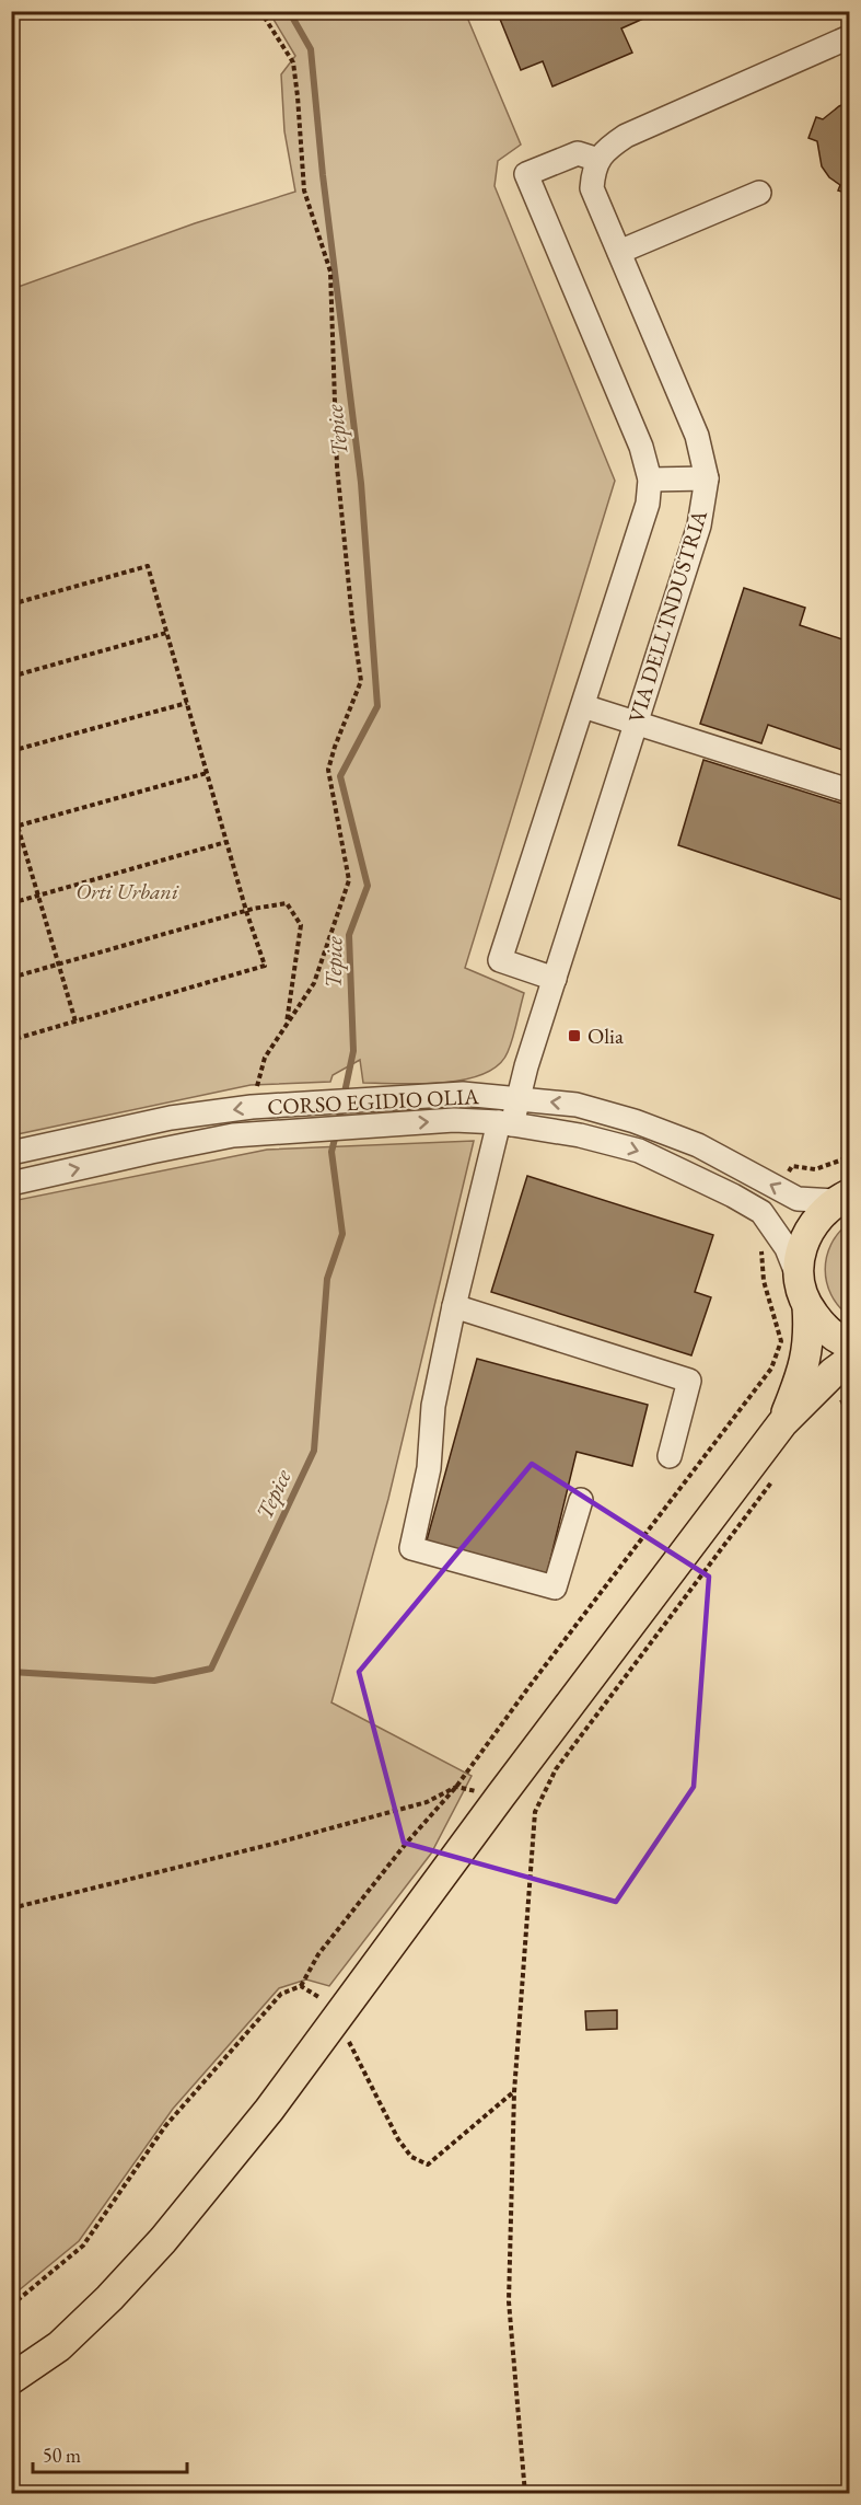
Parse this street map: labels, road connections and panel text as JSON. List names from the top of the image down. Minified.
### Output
{"streets":{"street":["VIA DELL'INDUSTRIA","CORSO EGIDIO OLIA"]},"crossings":[["VIA DELL'INDUSTRIA","CORSO EGIDIO OLIA"]],"water":["Tepice"],"parks":["Orti Urbani"],"places":{"transit":["Olia"]},"scale_bar":"50 m"}
